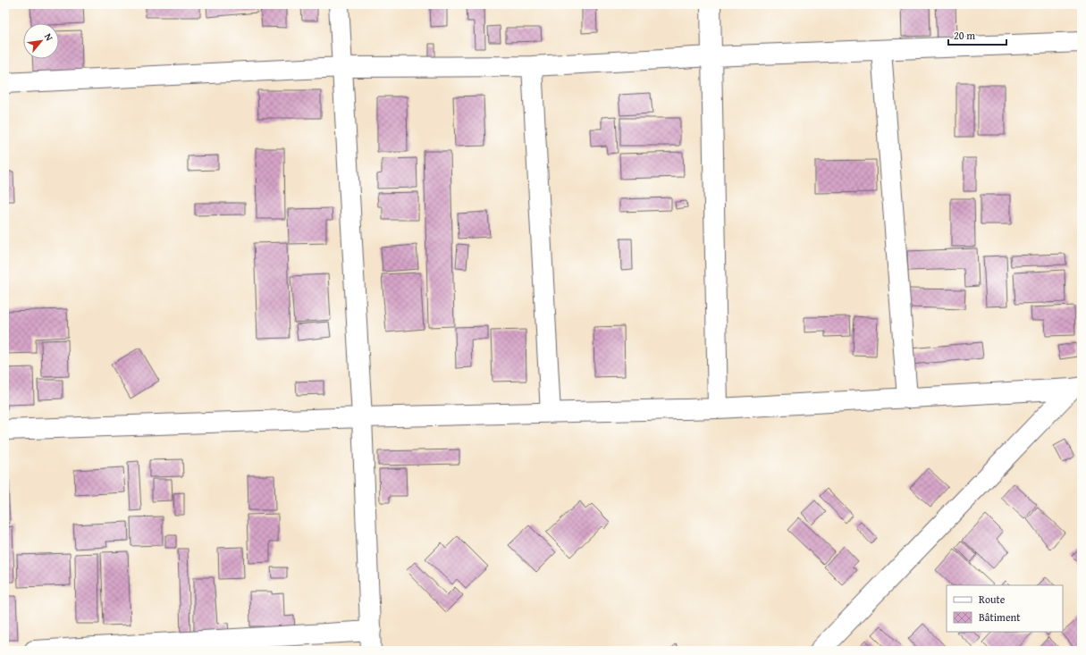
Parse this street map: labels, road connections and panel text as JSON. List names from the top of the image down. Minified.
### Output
{"legend":["Route","Bâtiment"],"scale_bar":"20 m","north":"top right"}
